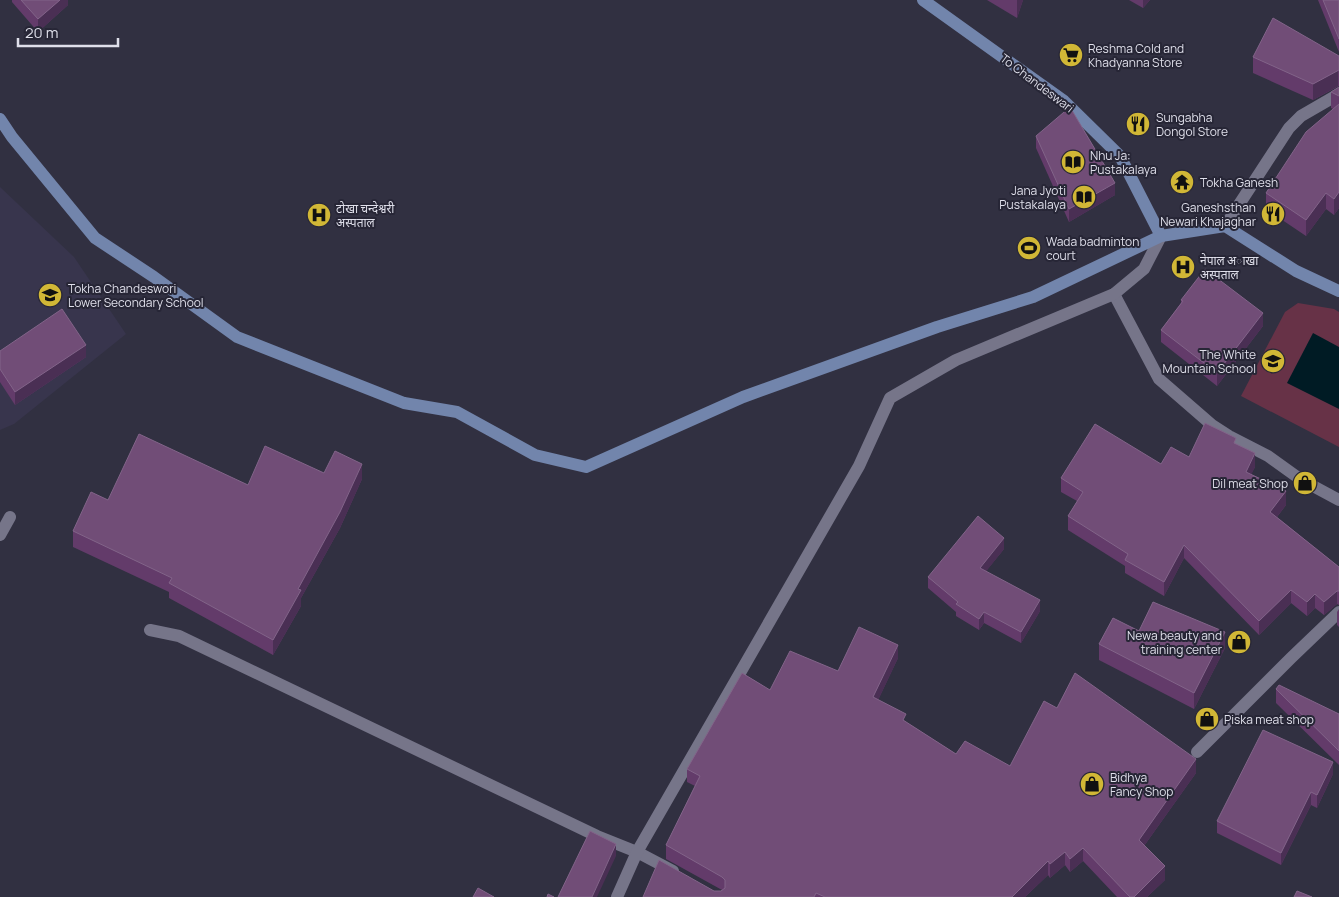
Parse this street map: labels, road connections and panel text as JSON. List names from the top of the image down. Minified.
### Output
{"streets":{"main road":["To Chandeswari"]},"places":{"supermarket":["Reshma Cold and Khadyanna Store"],"restaurant":["Sungabha Dongol Store","Ganeshsthan Newari Khajaghar"],"library":["Nhu Ja: Pustakalaya","Jana Jyoti Pustakalaya"],"temple":["Tokha Ganesh"],"hospital":["टोखा चन्देश्वरी अस्पताल","नेपाल अाखा अस्पताल"],"sports":["Wada badminton court"],"school or university":["Tokha Chandeswori Lower Secondary School","The White Mountain School"],"shop":["Dil meat Shop","Newa beauty and training center","Piska meat shop","Bidhya Fancy Shop"]},"scale_bar":"20 m"}
